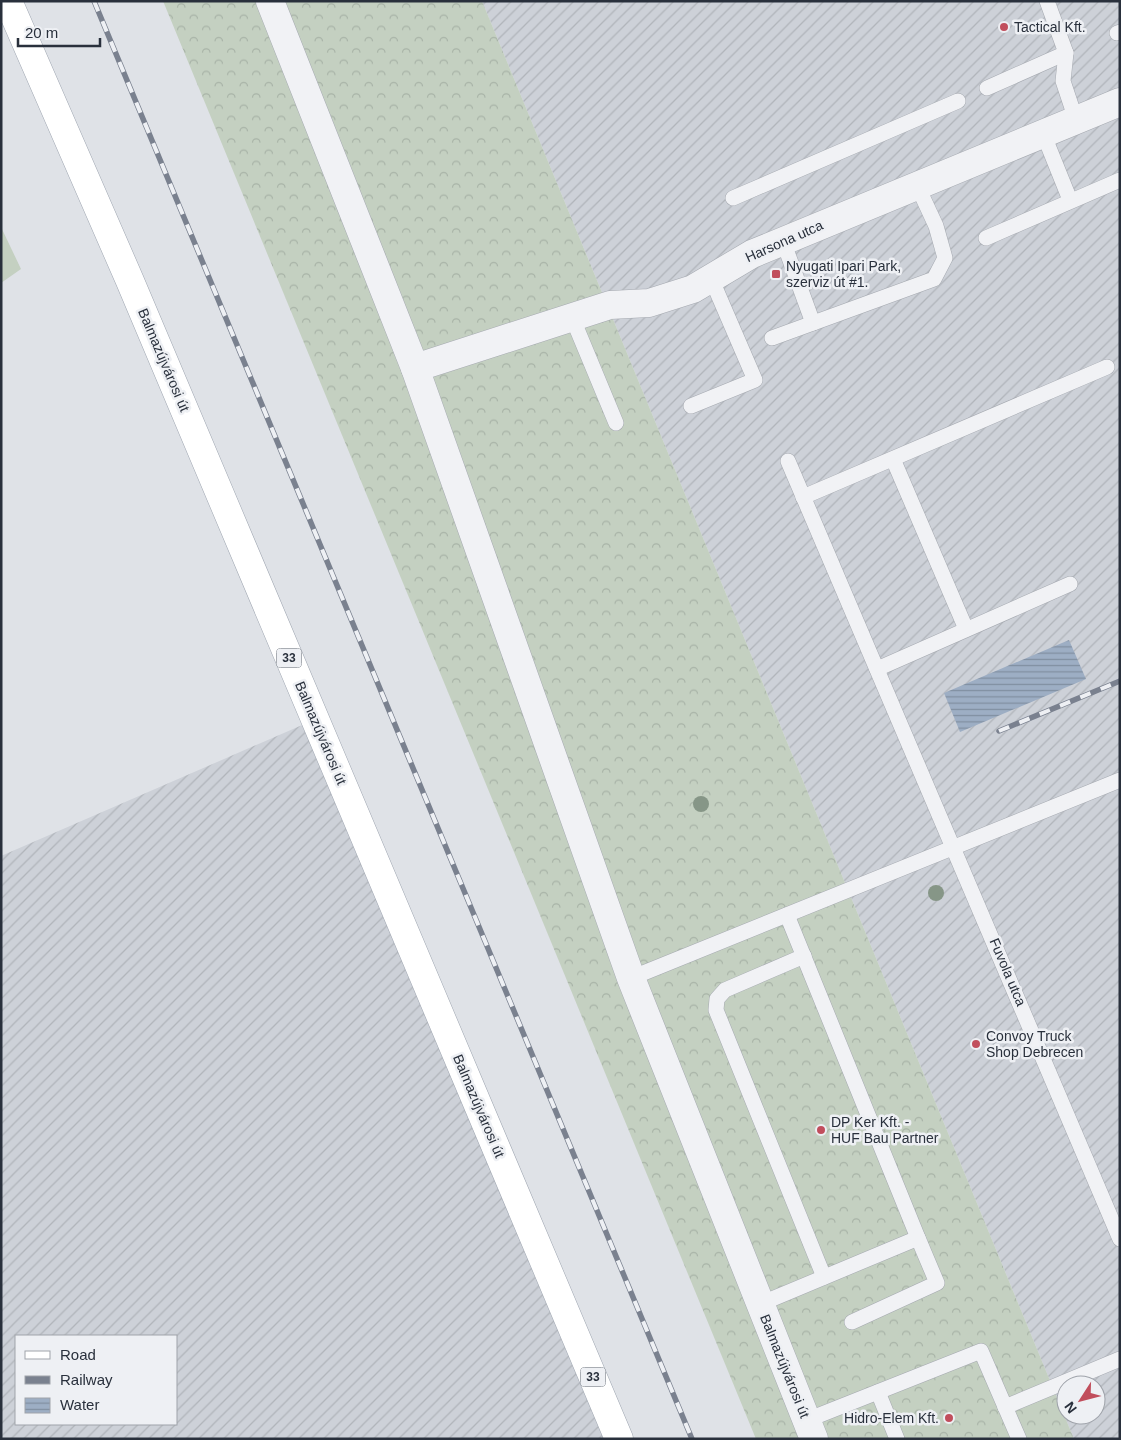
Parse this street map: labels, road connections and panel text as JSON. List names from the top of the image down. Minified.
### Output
{"streets":{"main road":["Balmazújvárosi út","33"],"street":["Harsona utca"],"lane":["Fuvola utca"]},"crossings":[["Harsona utca","Balmazújvárosi út"]],"places":{"other":["Tactical Kft.","Convoy Truck Shop Debrecen","DP Ker Kft. - HUF Bau Partner","Hidro-Elem Kft."],"transit":["Nyugati Ipari Park, szerviz út #1."]},"legend":["Road","Railway","Water"],"scale_bar":"20 m","north":"bottom left"}
